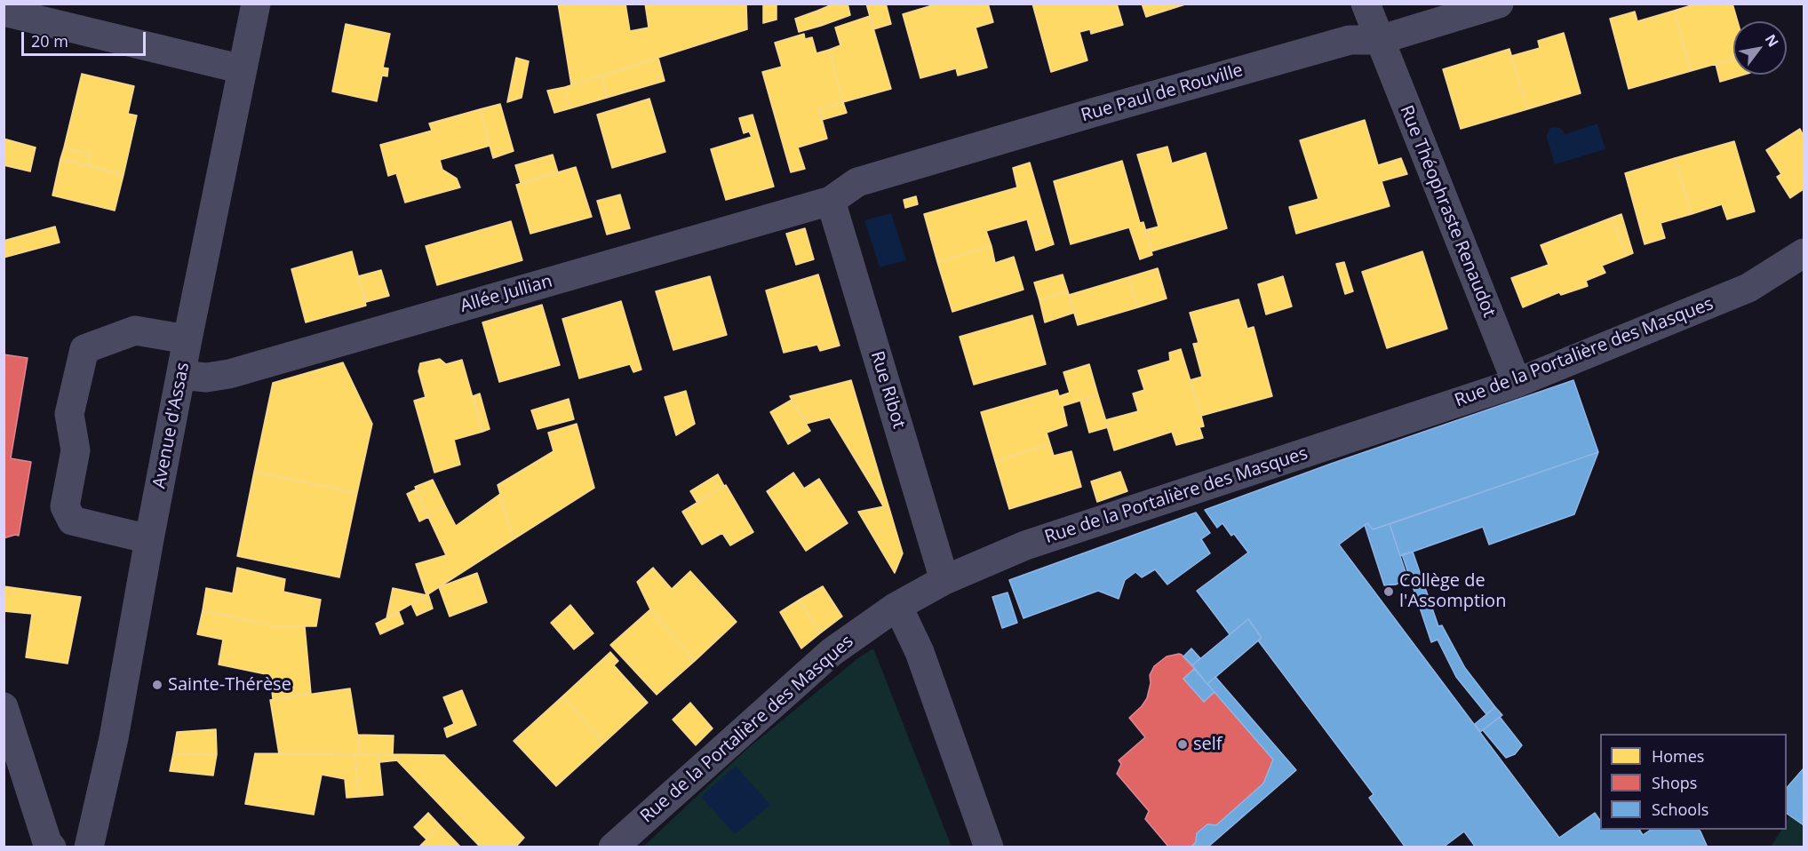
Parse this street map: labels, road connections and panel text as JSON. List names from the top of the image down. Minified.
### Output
{"streets":{"street":["Rue Paul de Rouville","Rue Théophraste Renaudot","Allée Jullian","Rue de la Portalière des Masques","Rue Ribot","Avenue d'Assas"]},"crossings":[["Rue Paul de Rouville","Rue Théophraste Renaudot"],["Rue Paul de Rouville","Allée Jullian"],["Rue Paul de Rouville","Rue Ribot"],["Rue Théophraste Renaudot","Rue de la Portalière des Masques"],["Allée Jullian","Rue Ribot"],["Allée Jullian","Avenue d'Assas"],["Rue de la Portalière des Masques","Rue Ribot"]],"places":["Collège de l'Assomption","Sainte-Thérèse","self"],"legend":["Homes","Shops","Schools"],"scale_bar":"20 m","north":"top right"}
